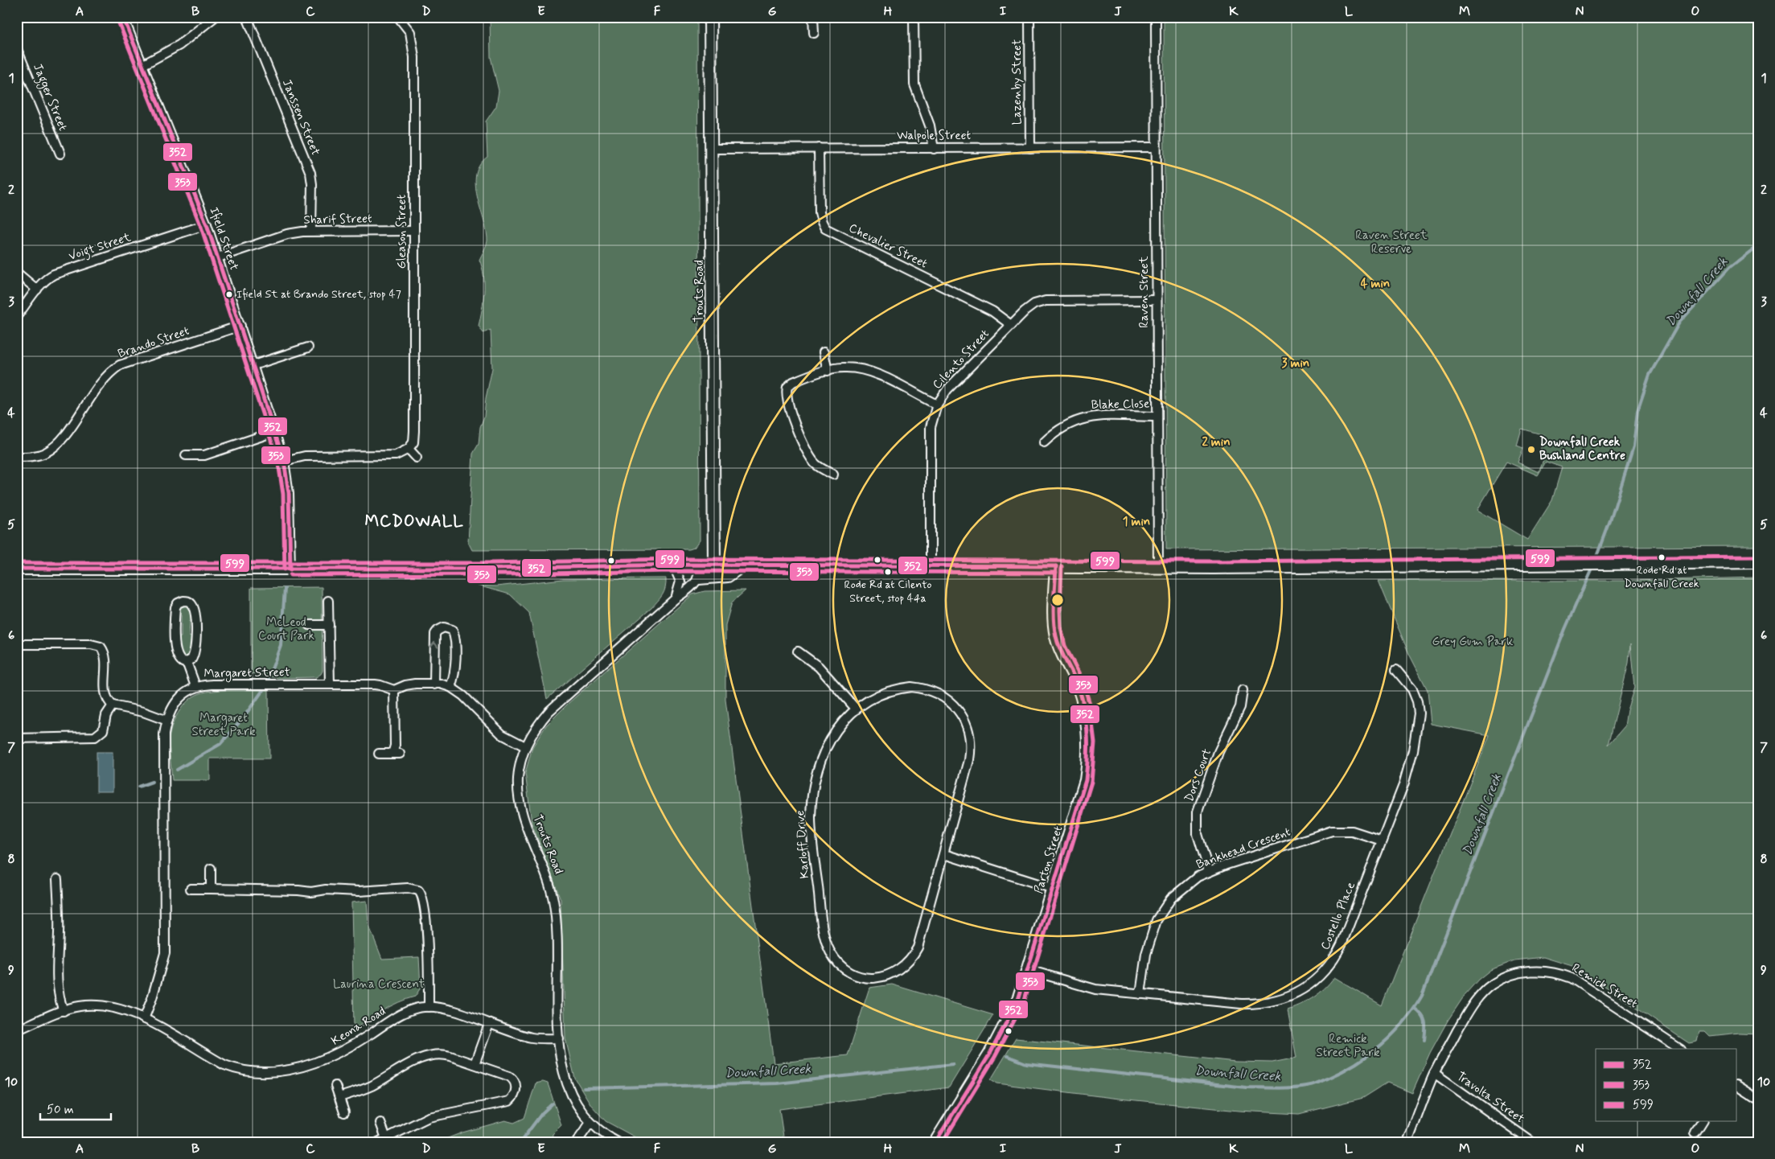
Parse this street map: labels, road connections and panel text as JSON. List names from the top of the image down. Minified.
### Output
{"streets":{"main road":["Trouts Road","Parton Street"],"street":["Lazenby Street","Jagger Street","Janssen Street","Walpole Street","Sharif Street","Gleason Street","Ifield Street","Chevalier Street","Voigt Street","Raven Street","Brando Street","Cilento Street","Blake Close","Margaret Street","Dors Court","Karloff Drive","Bankhead Crescent","Costello Place","Remick Street","Keona Road","Travolta Street"]},"crossings":[["Lazenby Street","Walpole Street"],["Janssen Street","Sharif Street"],["Walpole Street","Chevalier Street"],["Walpole Street","Trouts Road"],["Walpole Street","Raven Street"],["Sharif Street","Gleason Street"],["Sharif Street","Ifield Street"],["Ifield Street","Voigt Street"],["Ifield Street","Brando Street"],["Chevalier Street","Cilento Street"],["Trouts Road","Keona Road"],["Raven Street","Cilento Street"],["Raven Street","Blake Close"],["Margaret Street","Keona Road"],["Dors Court","Bankhead Crescent"],["Bankhead Crescent","Costello Place"],["Parton Street","Costello Place"],["Remick Street","Travolta Street"]],"districts":["MCDOWALL"],"water":["Downfall Creek"],"parks":["Raven Street Reserve","McLeod Court Park","Grey Gum Park","Margaret Street Park","Laurina Crescent","Remick Street Park"],"places":["Ifield St at Brando Street, stop 47","Downfall Creek Bushland Centre","Rode Rd at Downfall Creek","Rode Rd at Cilento Street, stop 44a"],"lines":["transit line 352","transit line 353","transit line 599"],"legend":["352","353","599"],"scale_bar":"50 m","grid":{"columns":["A","B","C","D","E","F","G","H","I","J","K","L","M","N","O"],"rows":["1","2","3","4","5","6","7","8","9","10"]},"rings":["4 min","3 min","2 min","1 min"]}
